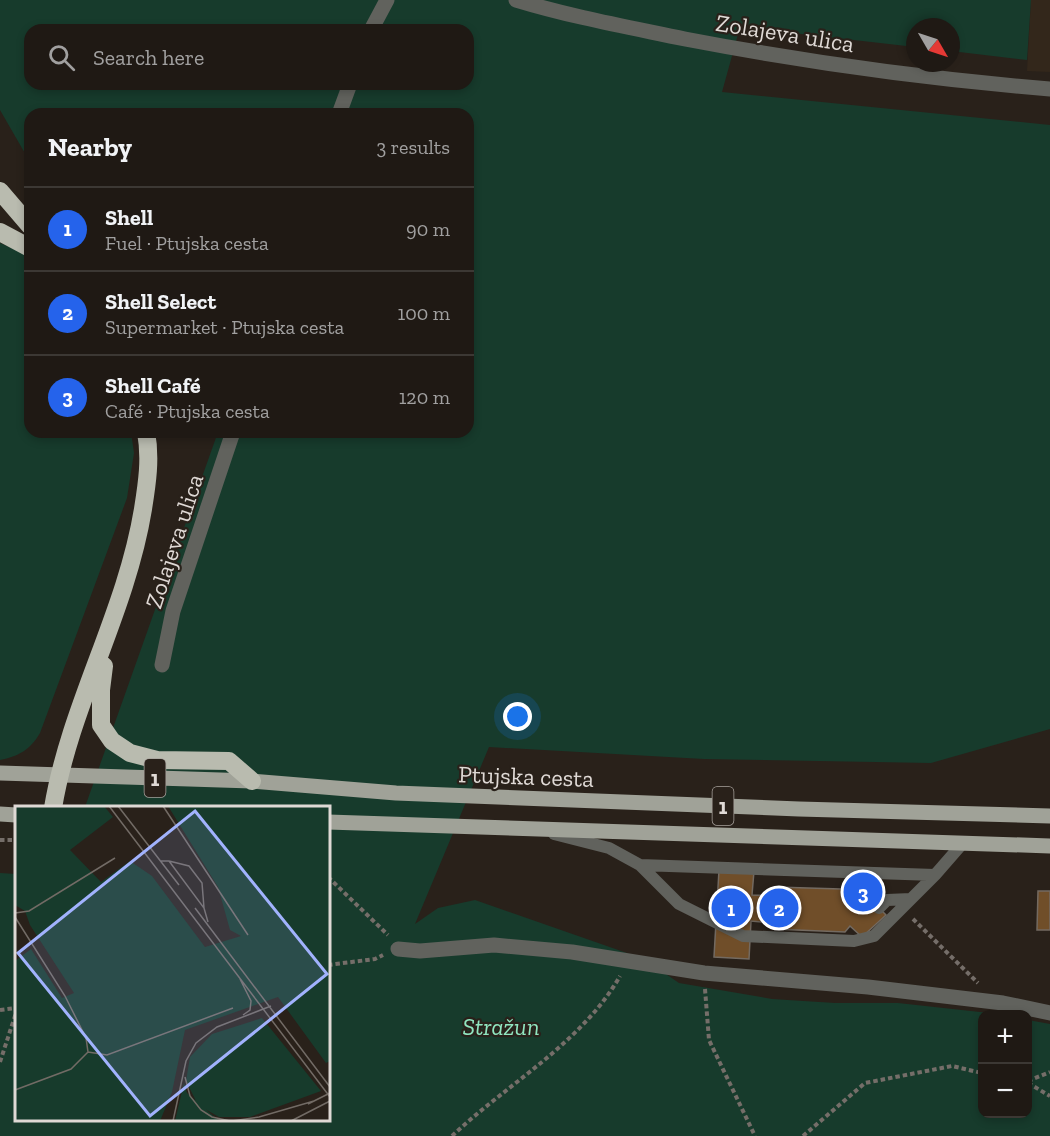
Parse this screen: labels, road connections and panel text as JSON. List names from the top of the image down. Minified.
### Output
{"streets":{"main road":["Ptujska cesta","1"],"street":["Zolajeva ulica"]},"parks":["Stražun"],"north":"bottom right","page":{"search":"Search here","heading":["Nearby","3 results"],"list":[{"mark":"1","name":"Shell","note":"Fuel · Ptujska cesta","value":"90 m"},{"mark":"2","name":"Shell Select","note":"Supermarket · Ptujska cesta","value":"100 m"},{"mark":"3","name":"Shell Café","note":"Café · Ptujska cesta","value":"120 m"}],"pins":["3","1","2"],"map_buttons":["+","−"]}}
